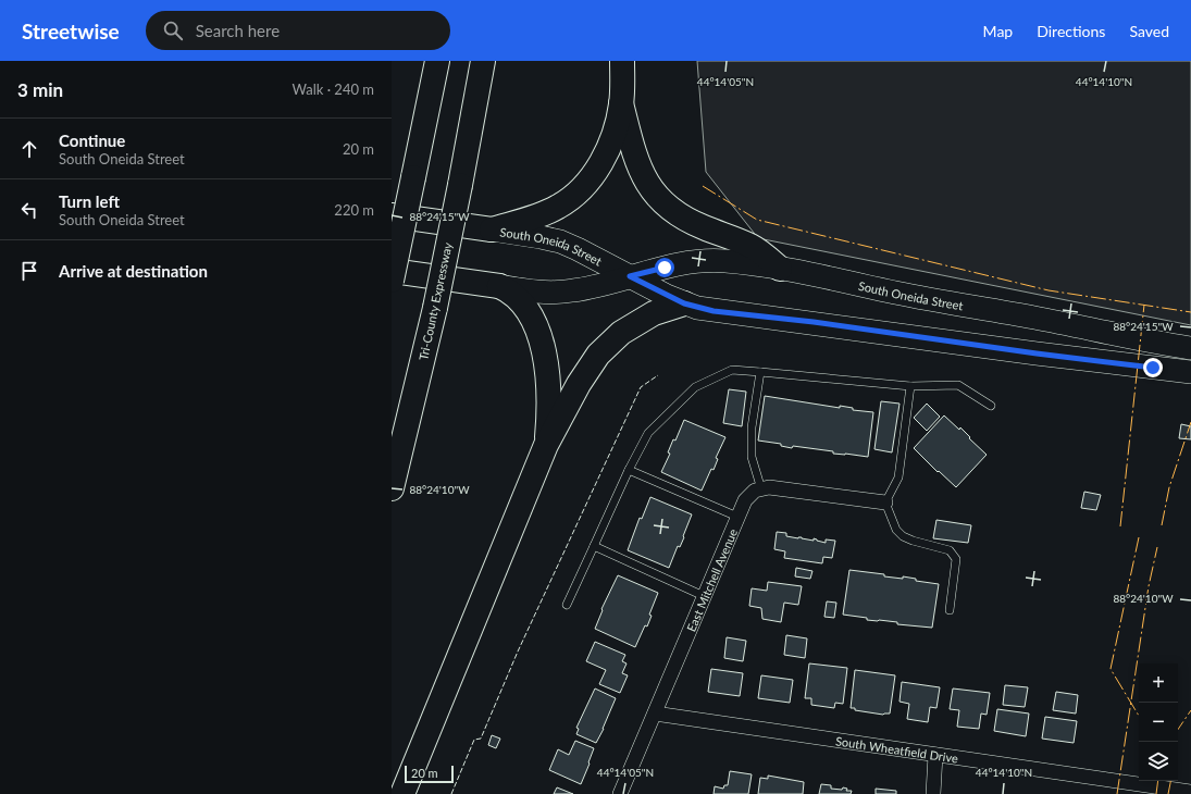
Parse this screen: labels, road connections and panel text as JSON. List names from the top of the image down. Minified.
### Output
{"streets":{"highway":["South Oneida Street","Tri-County Expressway"],"street":["East Mitchell Avenue","South Wheatfield Drive"]},"crossings":[["East Mitchell Avenue","South Wheatfield Drive"]],"scale_bar":"20 m","page":{"header":"Streetwise","search":"Search here","nav":["Map","Directions","Saved"],"heading":["3 min","Walk · 240 m"],"list":[["Continue","South Oneida Street","20 m"],["Turn left","South Oneida Street","220 m"],"Arrive at destination"],"map_buttons":["+","−"],"scale":"20 m"},"coordinates":["44°14'05\"N","44°14'10\"N","88°24'15\"W","88°24'10\"W"]}
